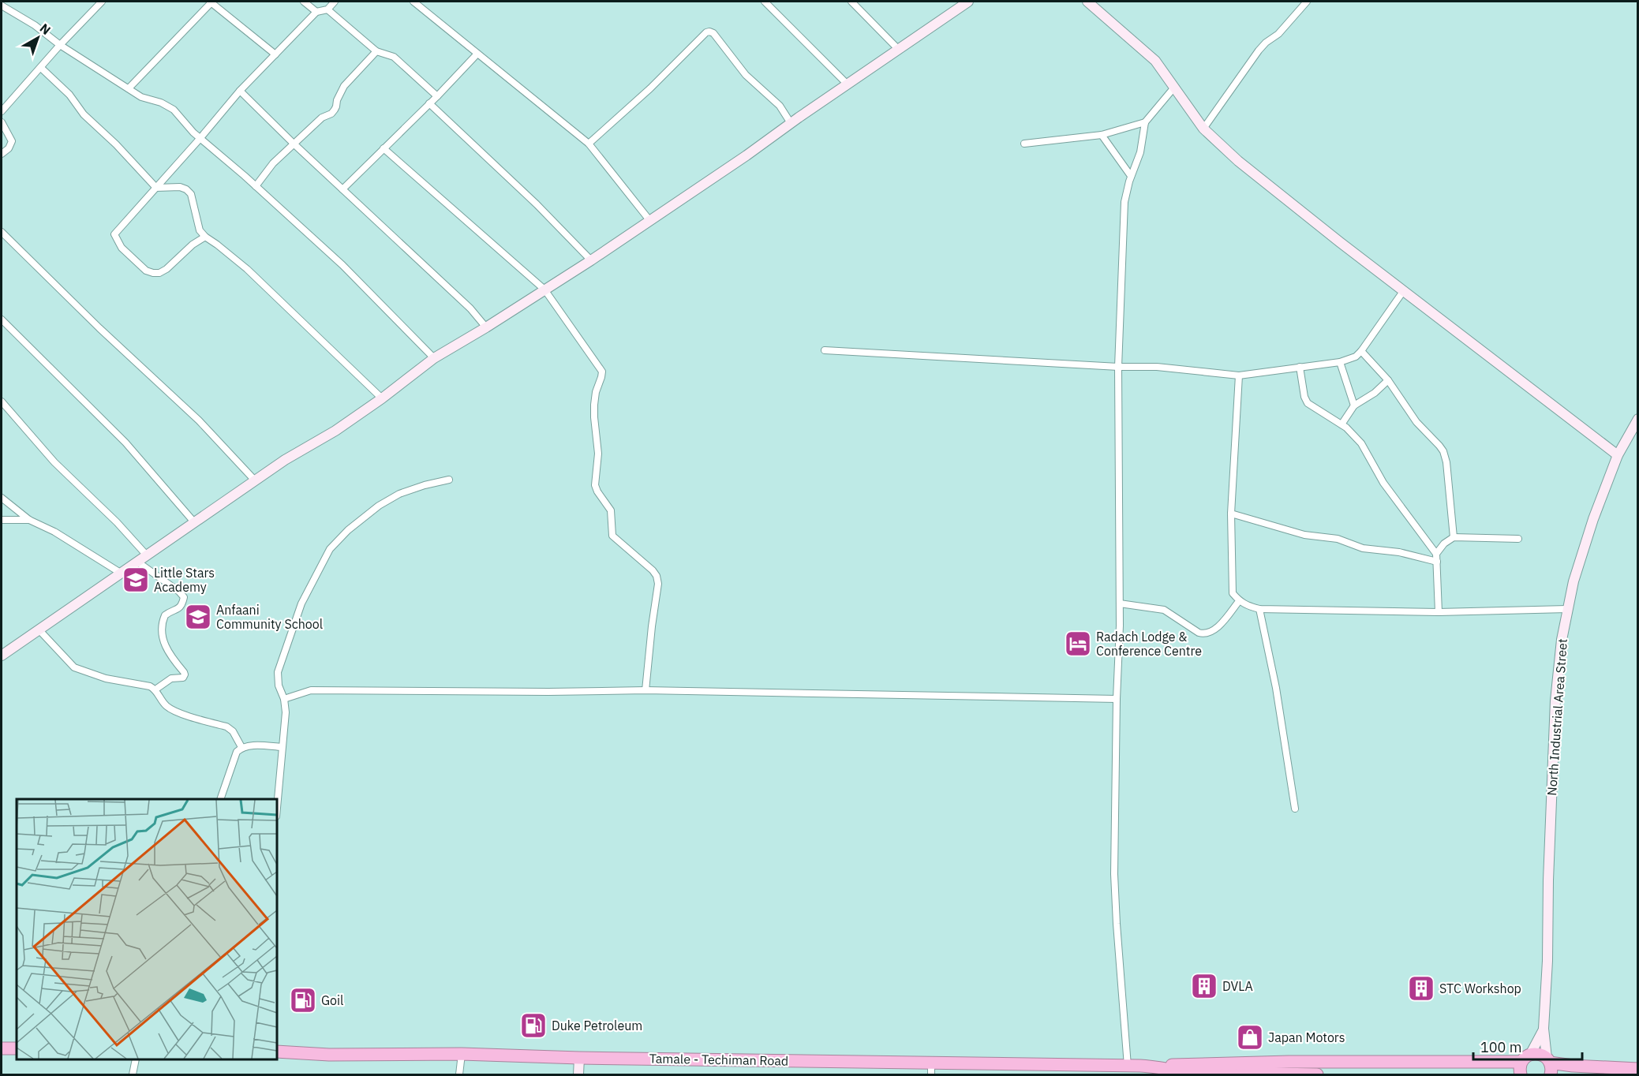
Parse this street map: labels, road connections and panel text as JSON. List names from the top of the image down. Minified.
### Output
{"streets":{"highway":["Tamale - Techiman Road"],"street":["North Industrial Area Street"]},"places":{"school or university":["Little Stars Academy","Anfaani Community School"],"hotel":["Radach Lodge & Conference Centre"],"building":["DVLA","STC Workshop"],"fuel station":["Goil","Duke Petroleum"],"shop":["Japan Motors"]},"scale_bar":"100 m","north":"top right"}
